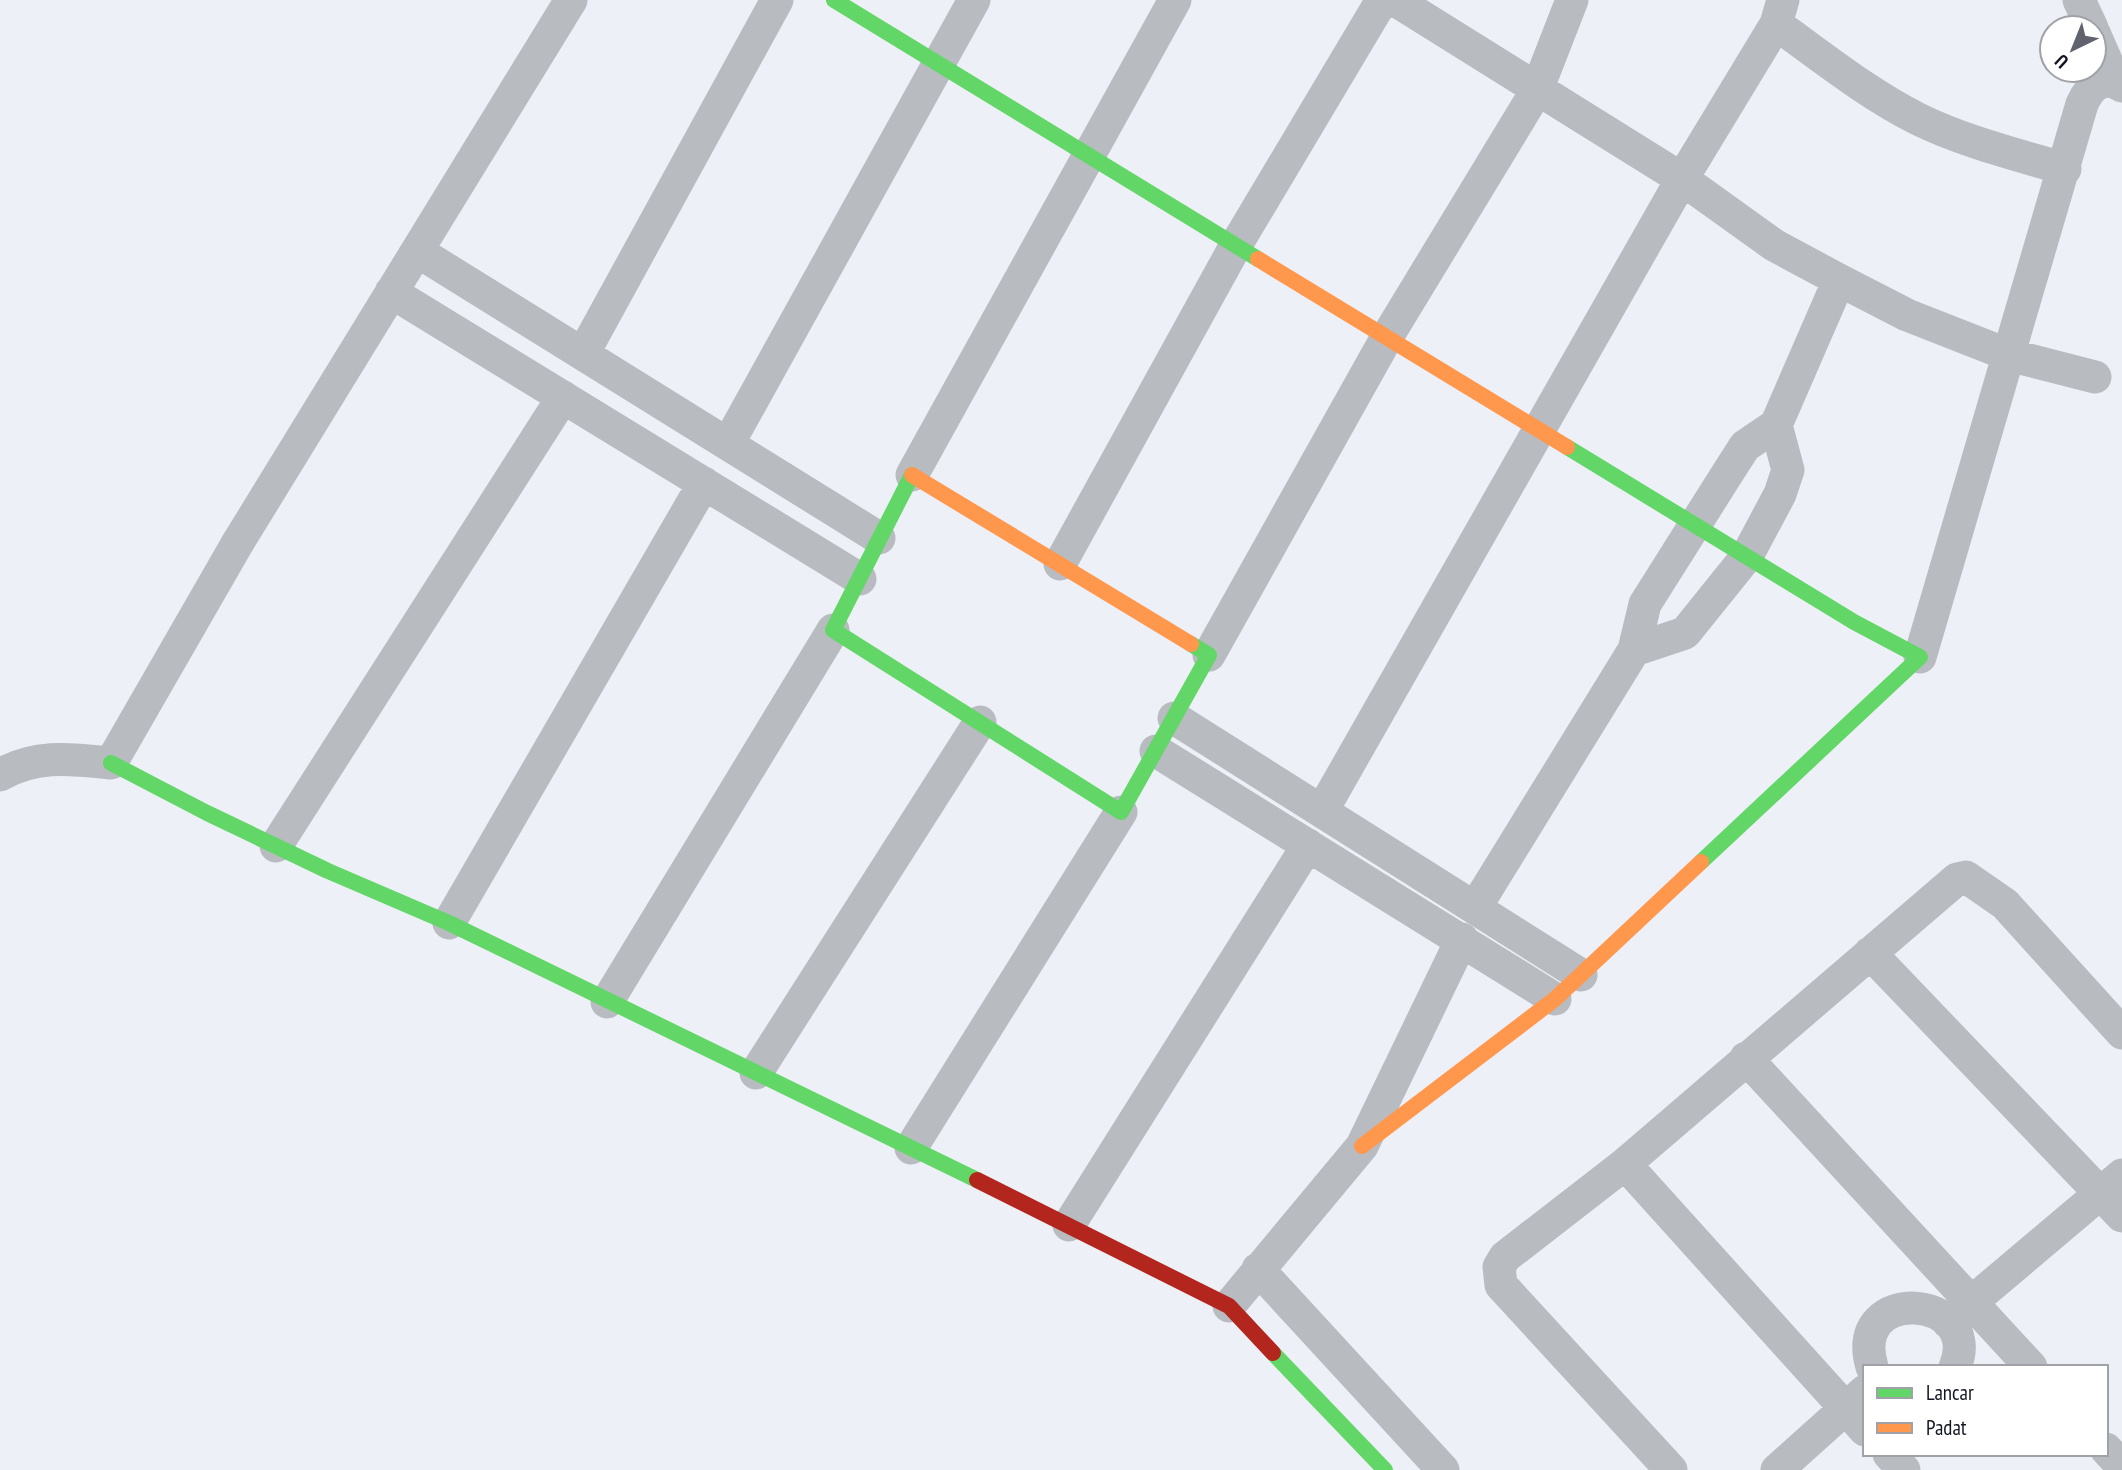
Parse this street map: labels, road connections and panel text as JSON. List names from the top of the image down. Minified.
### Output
{"legend":["Lancar","Padat"],"north":"bottom left"}
